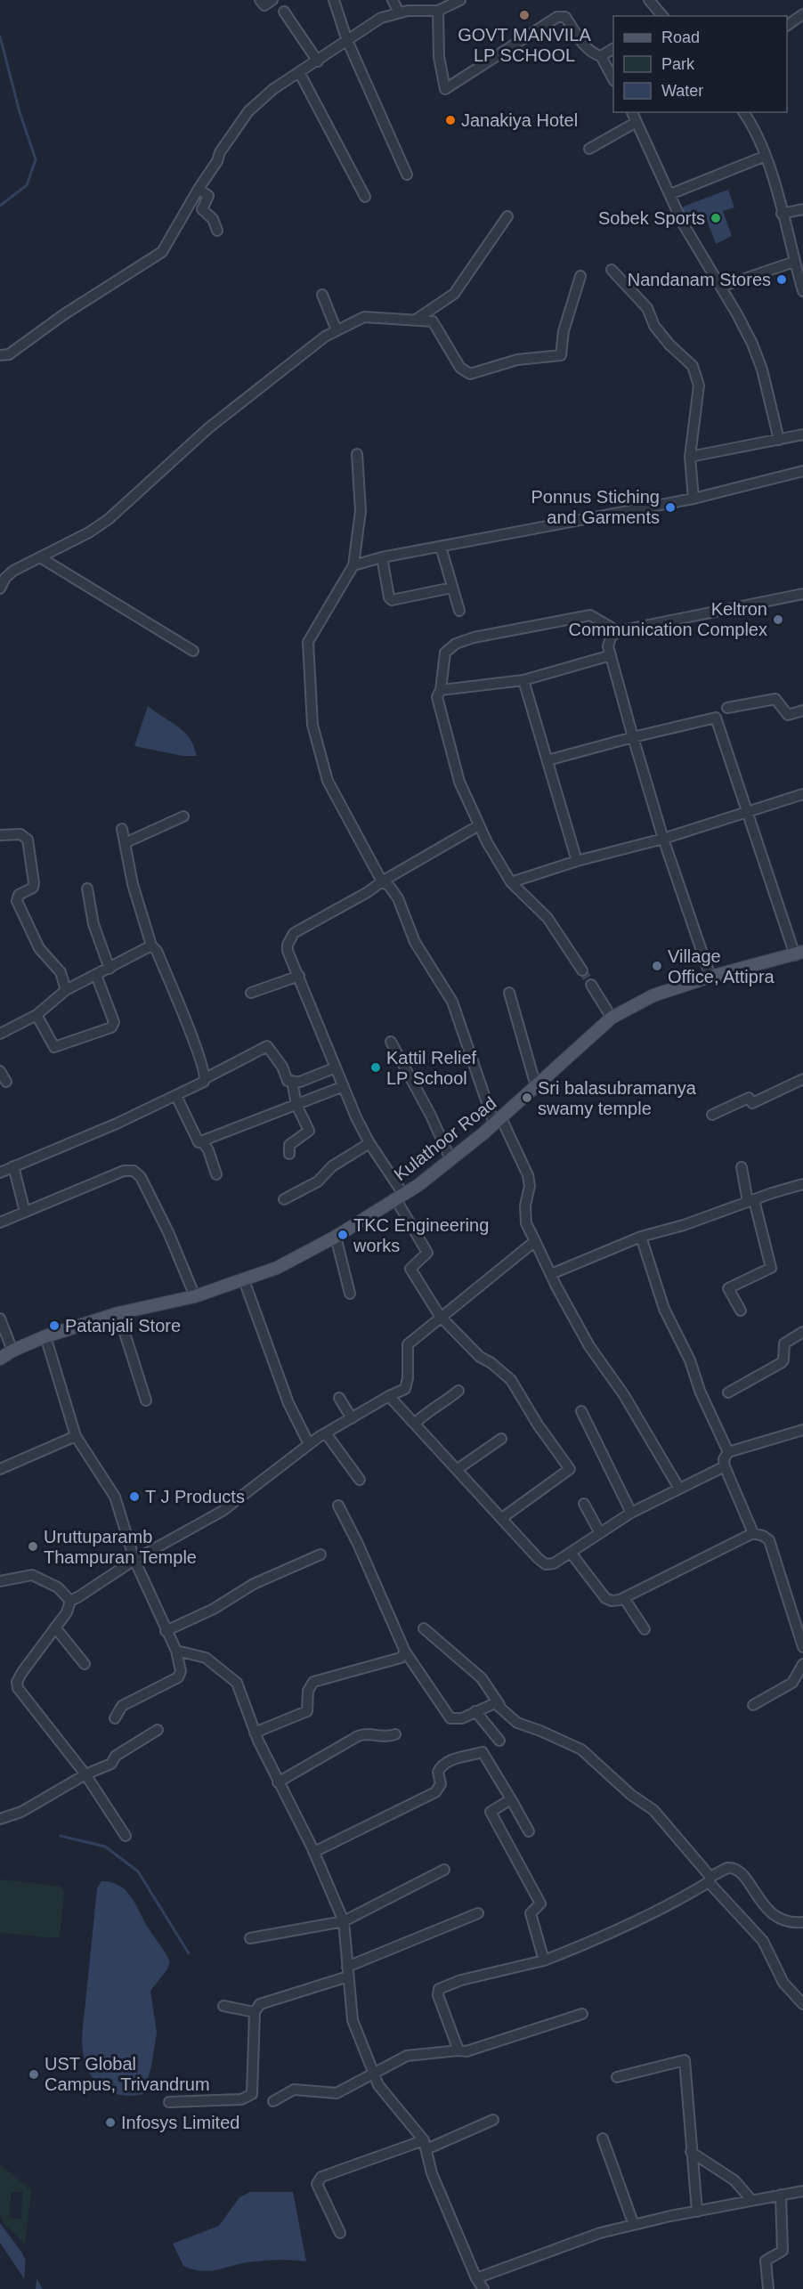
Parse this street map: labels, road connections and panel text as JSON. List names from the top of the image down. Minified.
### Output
{"streets":{"main road":["Kulathoor Road"]},"places":["GOVT MANVILA LP SCHOOL","Janakiya Hotel","Sobek Sports","Nandanam Stores","Ponnus Stiching and Garments","Keltron Communication Complex","Village Office, Attipra","Kattil Relief LP School","Sri balasubramanya swamy temple","TKC Engineering works","Patanjali Store","T J Products","Uruttuparamb Thampuran Temple","UST Global Campus, Trivandrum","Infosys Limited"],"legend":["Road","Park","Water"]}
